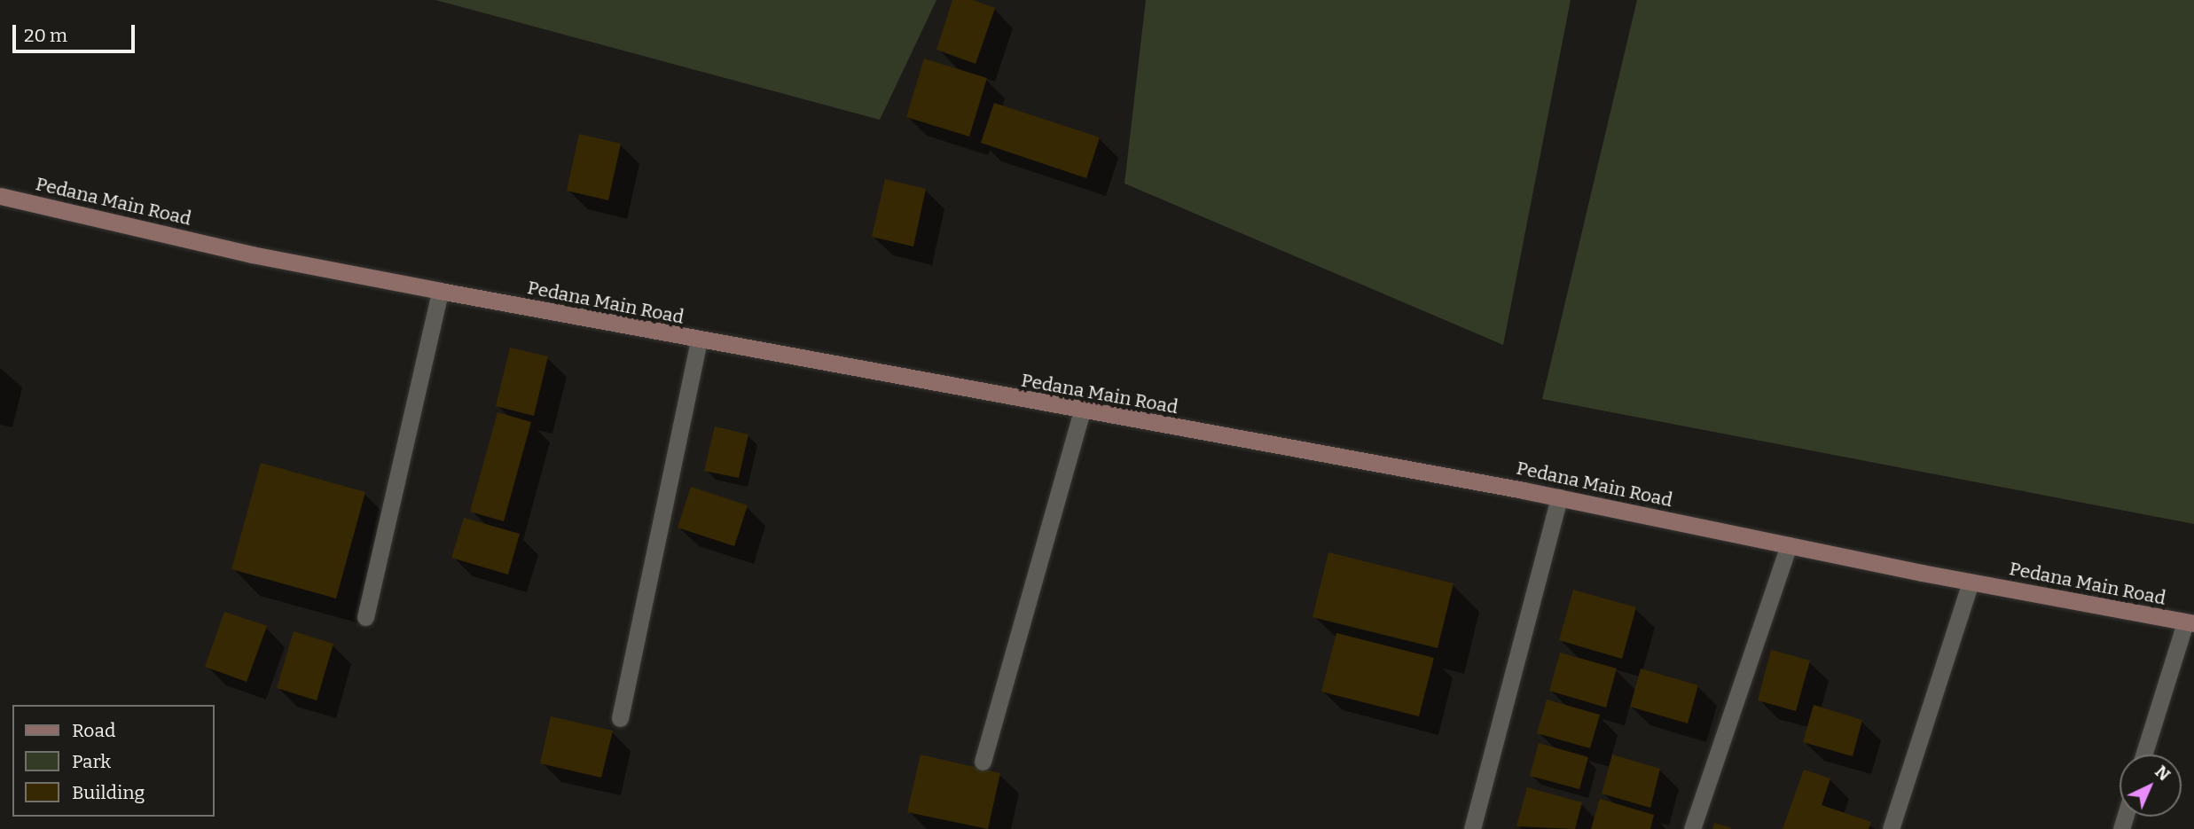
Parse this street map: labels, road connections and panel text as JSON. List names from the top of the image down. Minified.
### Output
{"streets":{"main road":["Pedana Main Road"]},"legend":["Road","Park","Building"],"scale_bar":"20 m","north":"top right"}
